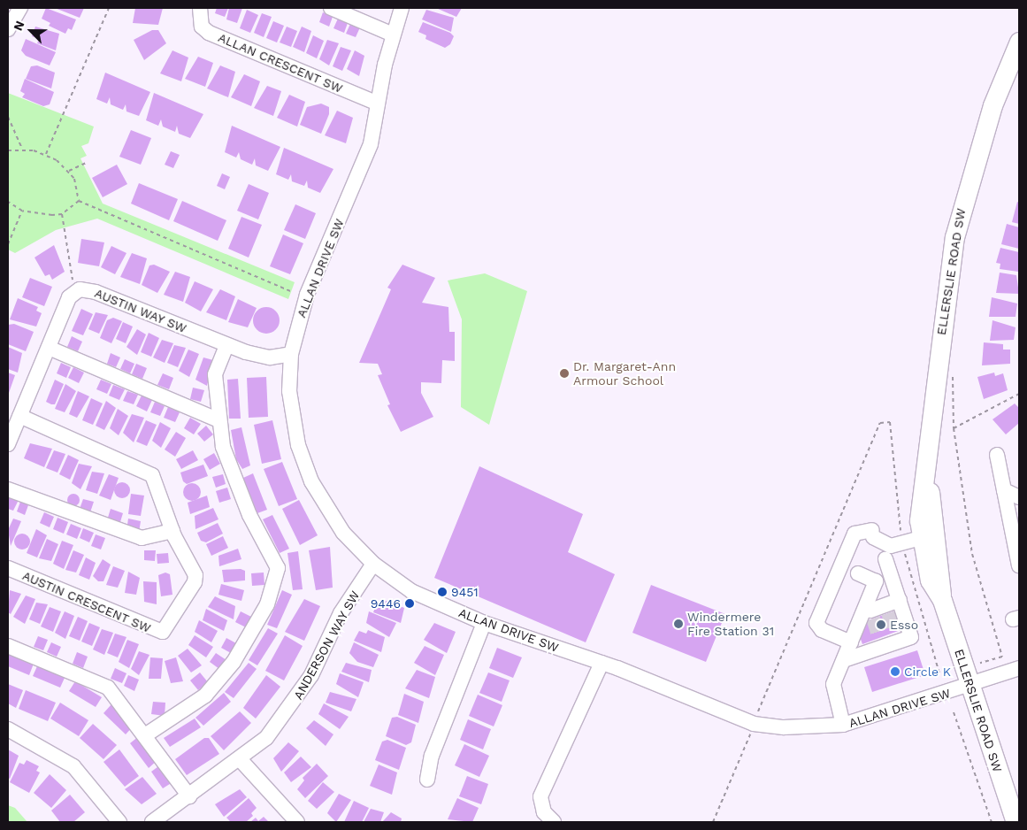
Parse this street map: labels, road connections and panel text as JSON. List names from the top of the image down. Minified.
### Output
{"streets":{"main road":["ELLERSLIE ROAD SW"],"street":["ALLAN CRESCENT SW","ALLAN DRIVE SW","AUSTIN WAY SW","AUSTIN CRESCENT SW","ANDERSON WAY SW"]},"crossings":[["ALLAN CRESCENT SW","ALLAN DRIVE SW"],["ALLAN DRIVE SW","ELLERSLIE ROAD SW"],["ALLAN DRIVE SW","AUSTIN WAY SW"],["ALLAN DRIVE SW","ANDERSON WAY SW"]],"places":["Dr. Margaret-Ann Armour School","9451","9446","Windermere Fire Station 31","Esso","Circle K"],"north":"top left"}
